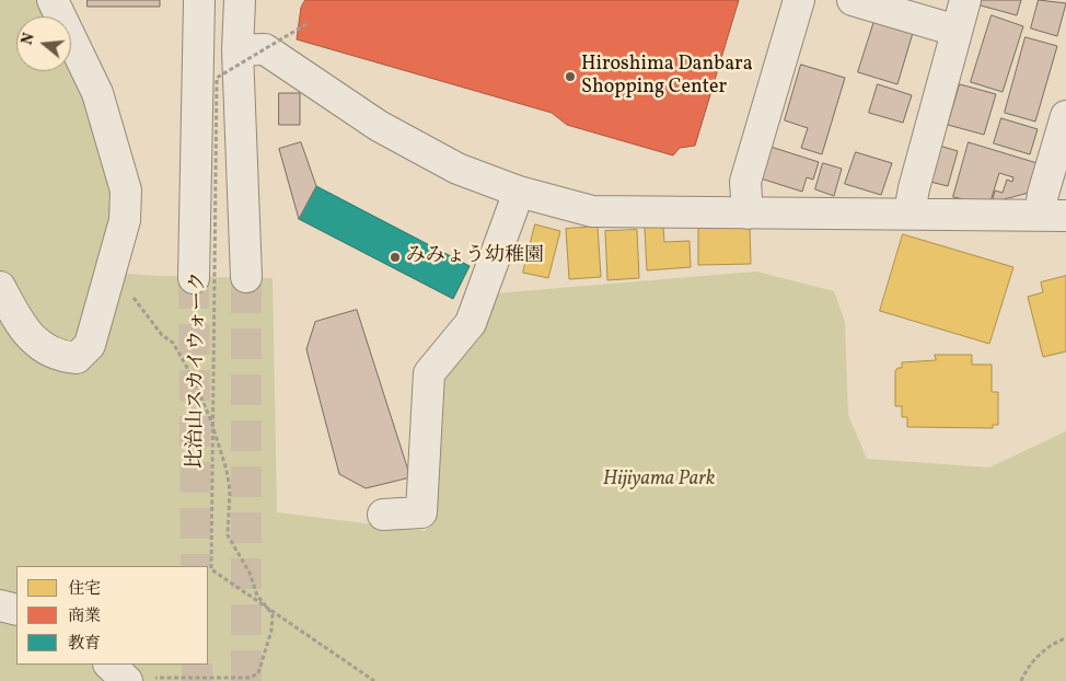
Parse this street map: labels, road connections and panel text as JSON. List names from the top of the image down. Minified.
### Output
{"streets":{"path":["比治山スカイウォーク"]},"parks":["Hijiyama Park"],"places":["Hiroshima Danbara Shopping Center","みみょう幼稚園"],"legend":["住宅","商業","教育"],"north":"left"}
